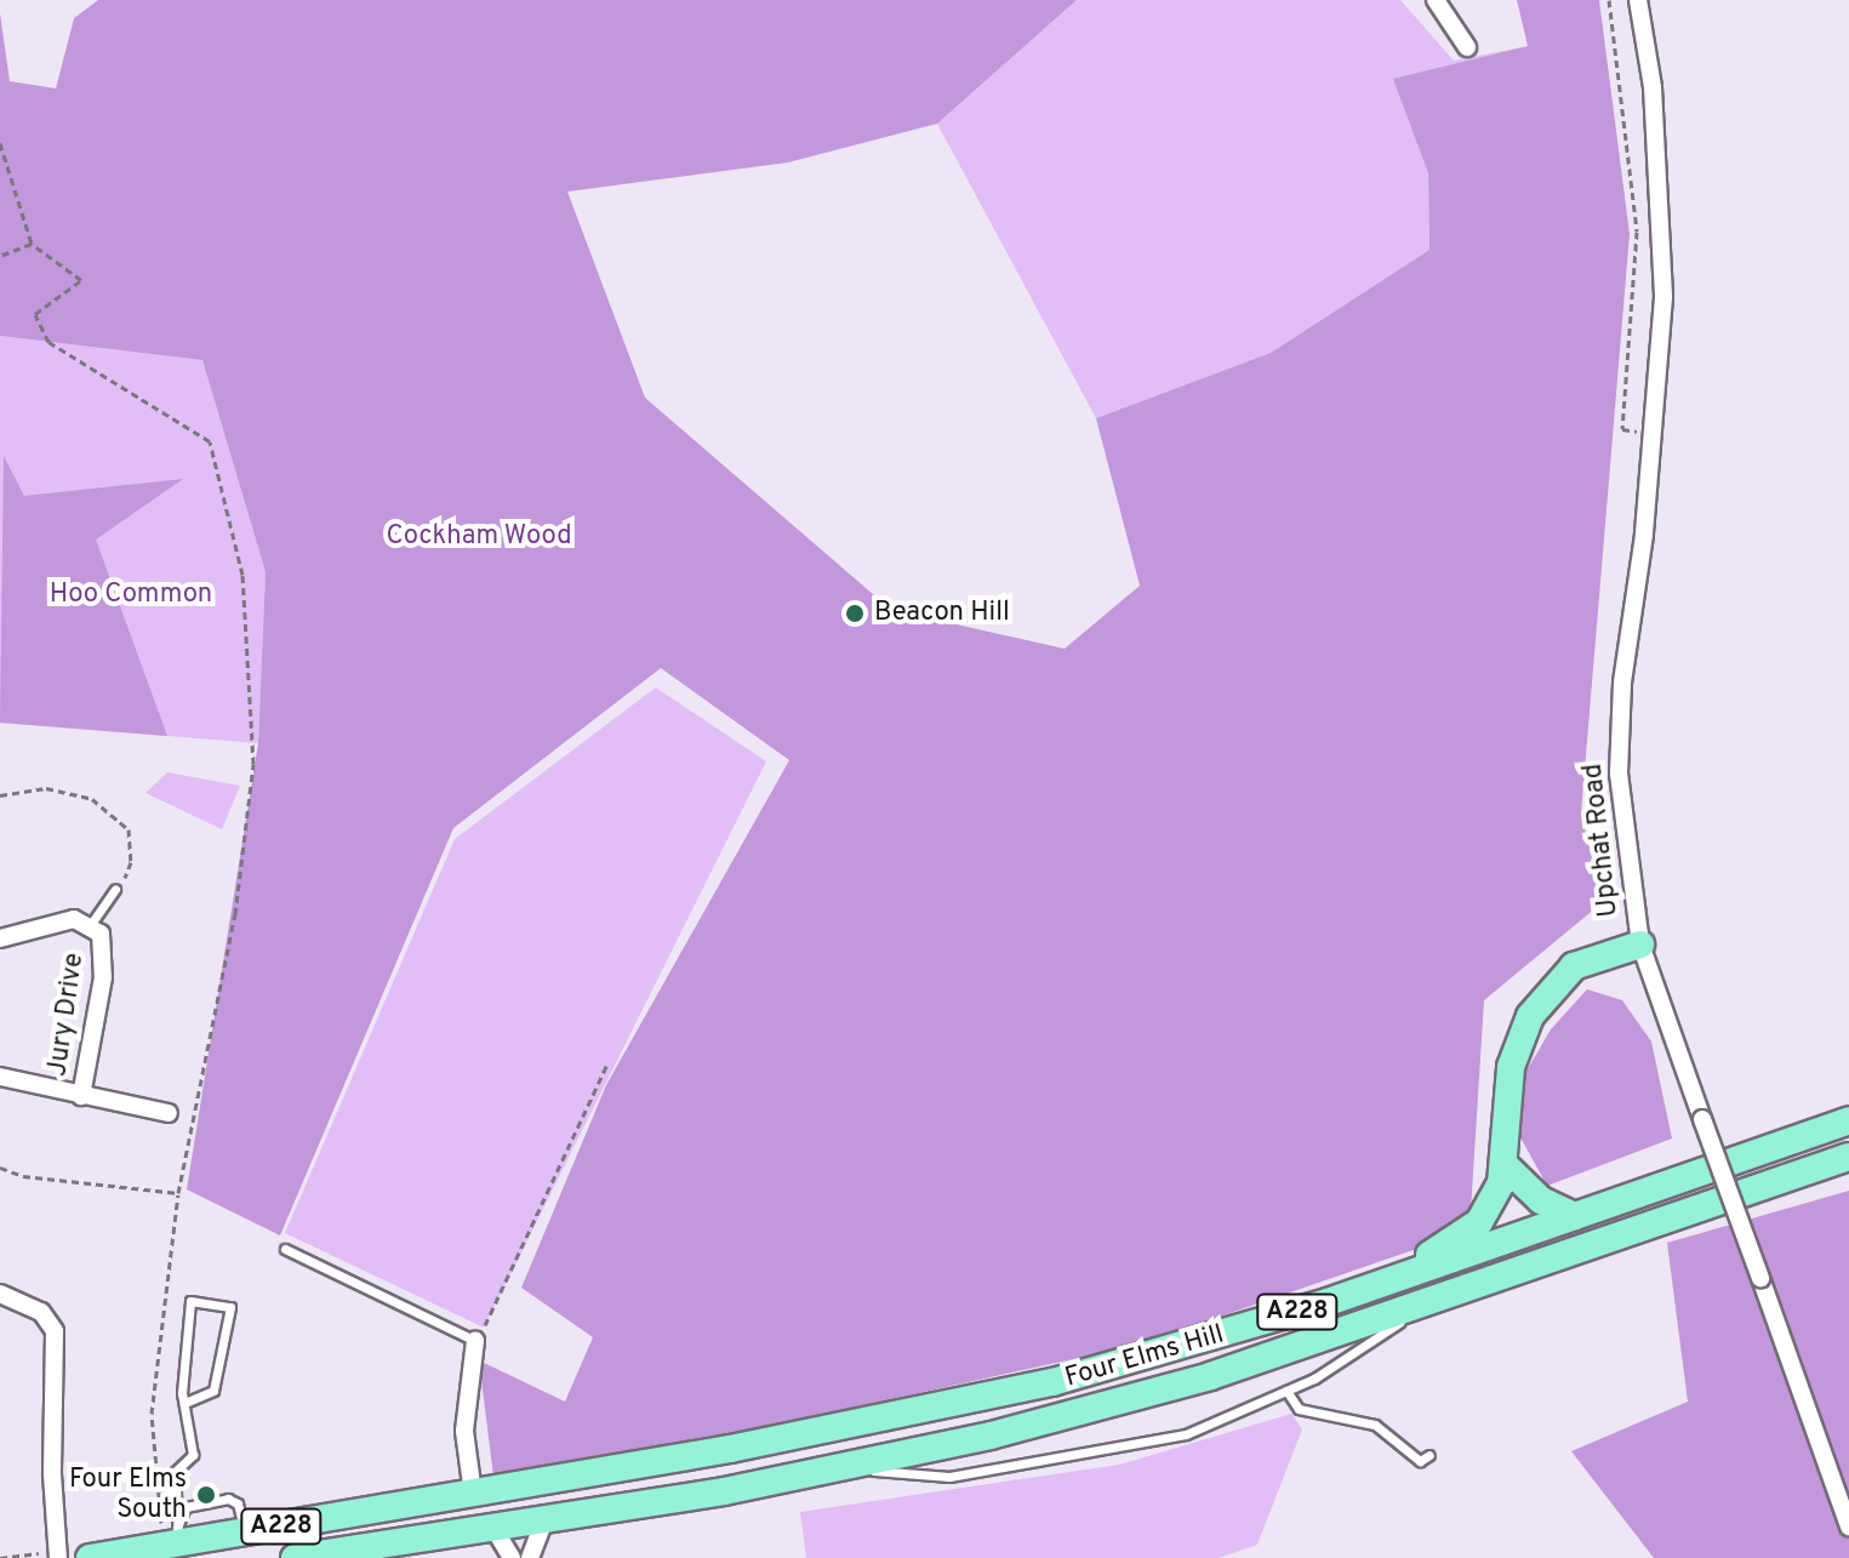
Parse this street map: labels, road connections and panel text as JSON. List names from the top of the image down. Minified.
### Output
{"streets":{"main road":["A228","Four Elms Hill"],"street":["Upchat Road","Jury Drive"]},"crossings":[["A228","Four Elms Hill"]],"parks":["Cockham Wood","Hoo Common"],"places":["Beacon Hill","Four Elms South"]}
